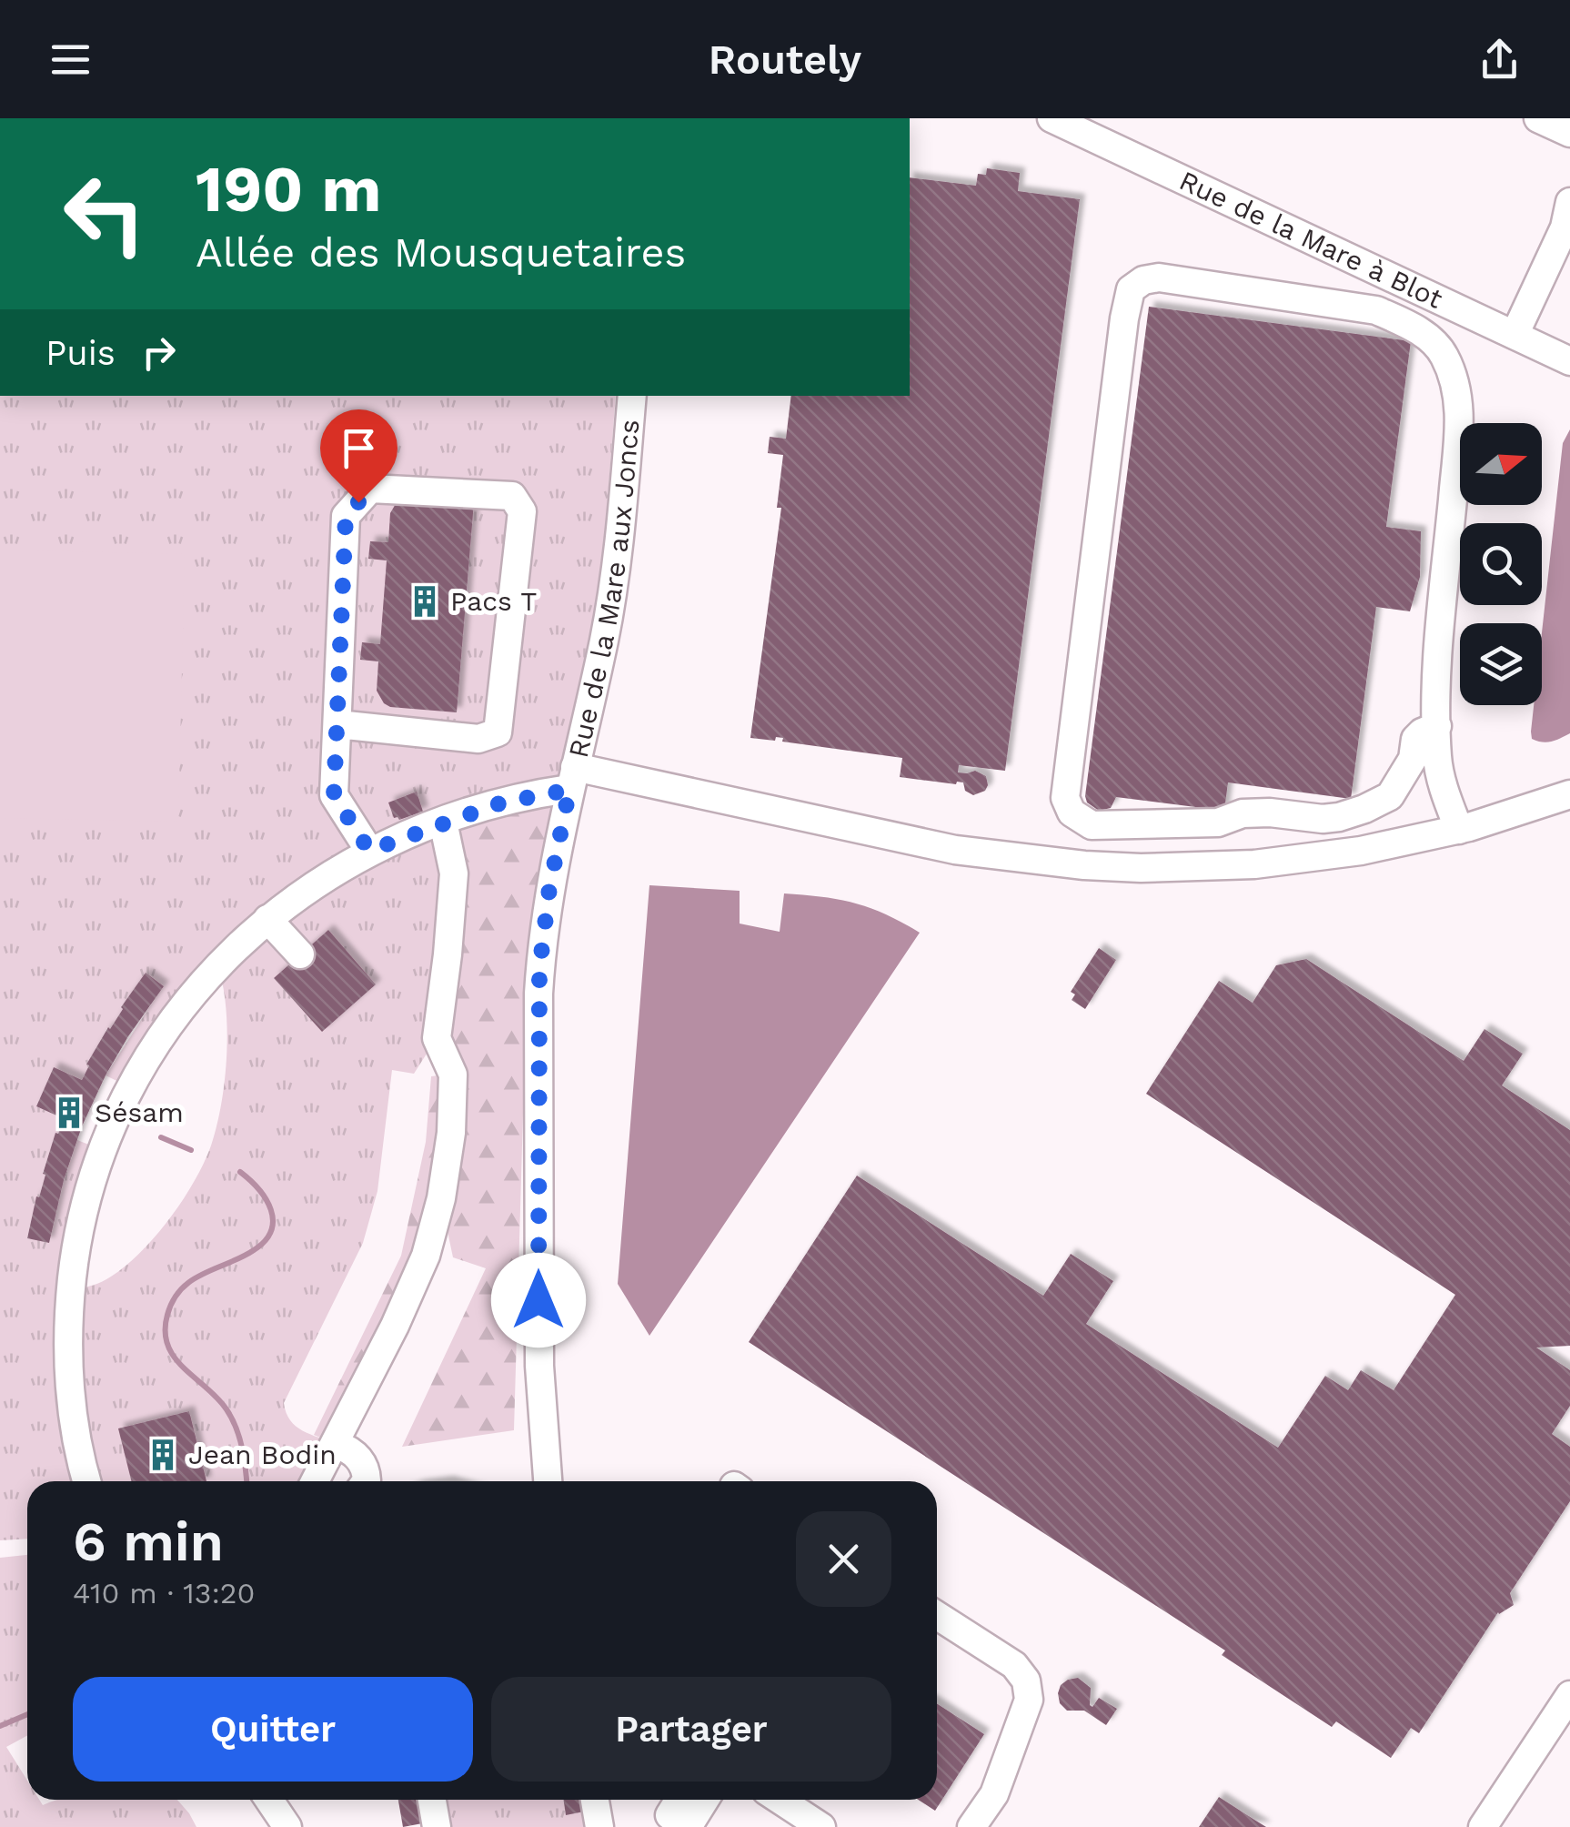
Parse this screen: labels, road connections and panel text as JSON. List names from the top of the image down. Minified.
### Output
{"streets":{"street":["Rue de la Mare à Blot","Rue de la Mare aux Joncs"]},"places":{"building":["Pacs T","Sésam","Jean Bodin"]},"north":"right","page":{"header":"Routely","turn":["190 m","Allée des Mousquetaires"],"then":"Puis","heading":["6 min","410 m · 13:20"],"buttons":["Quitter","Partager"]}}
